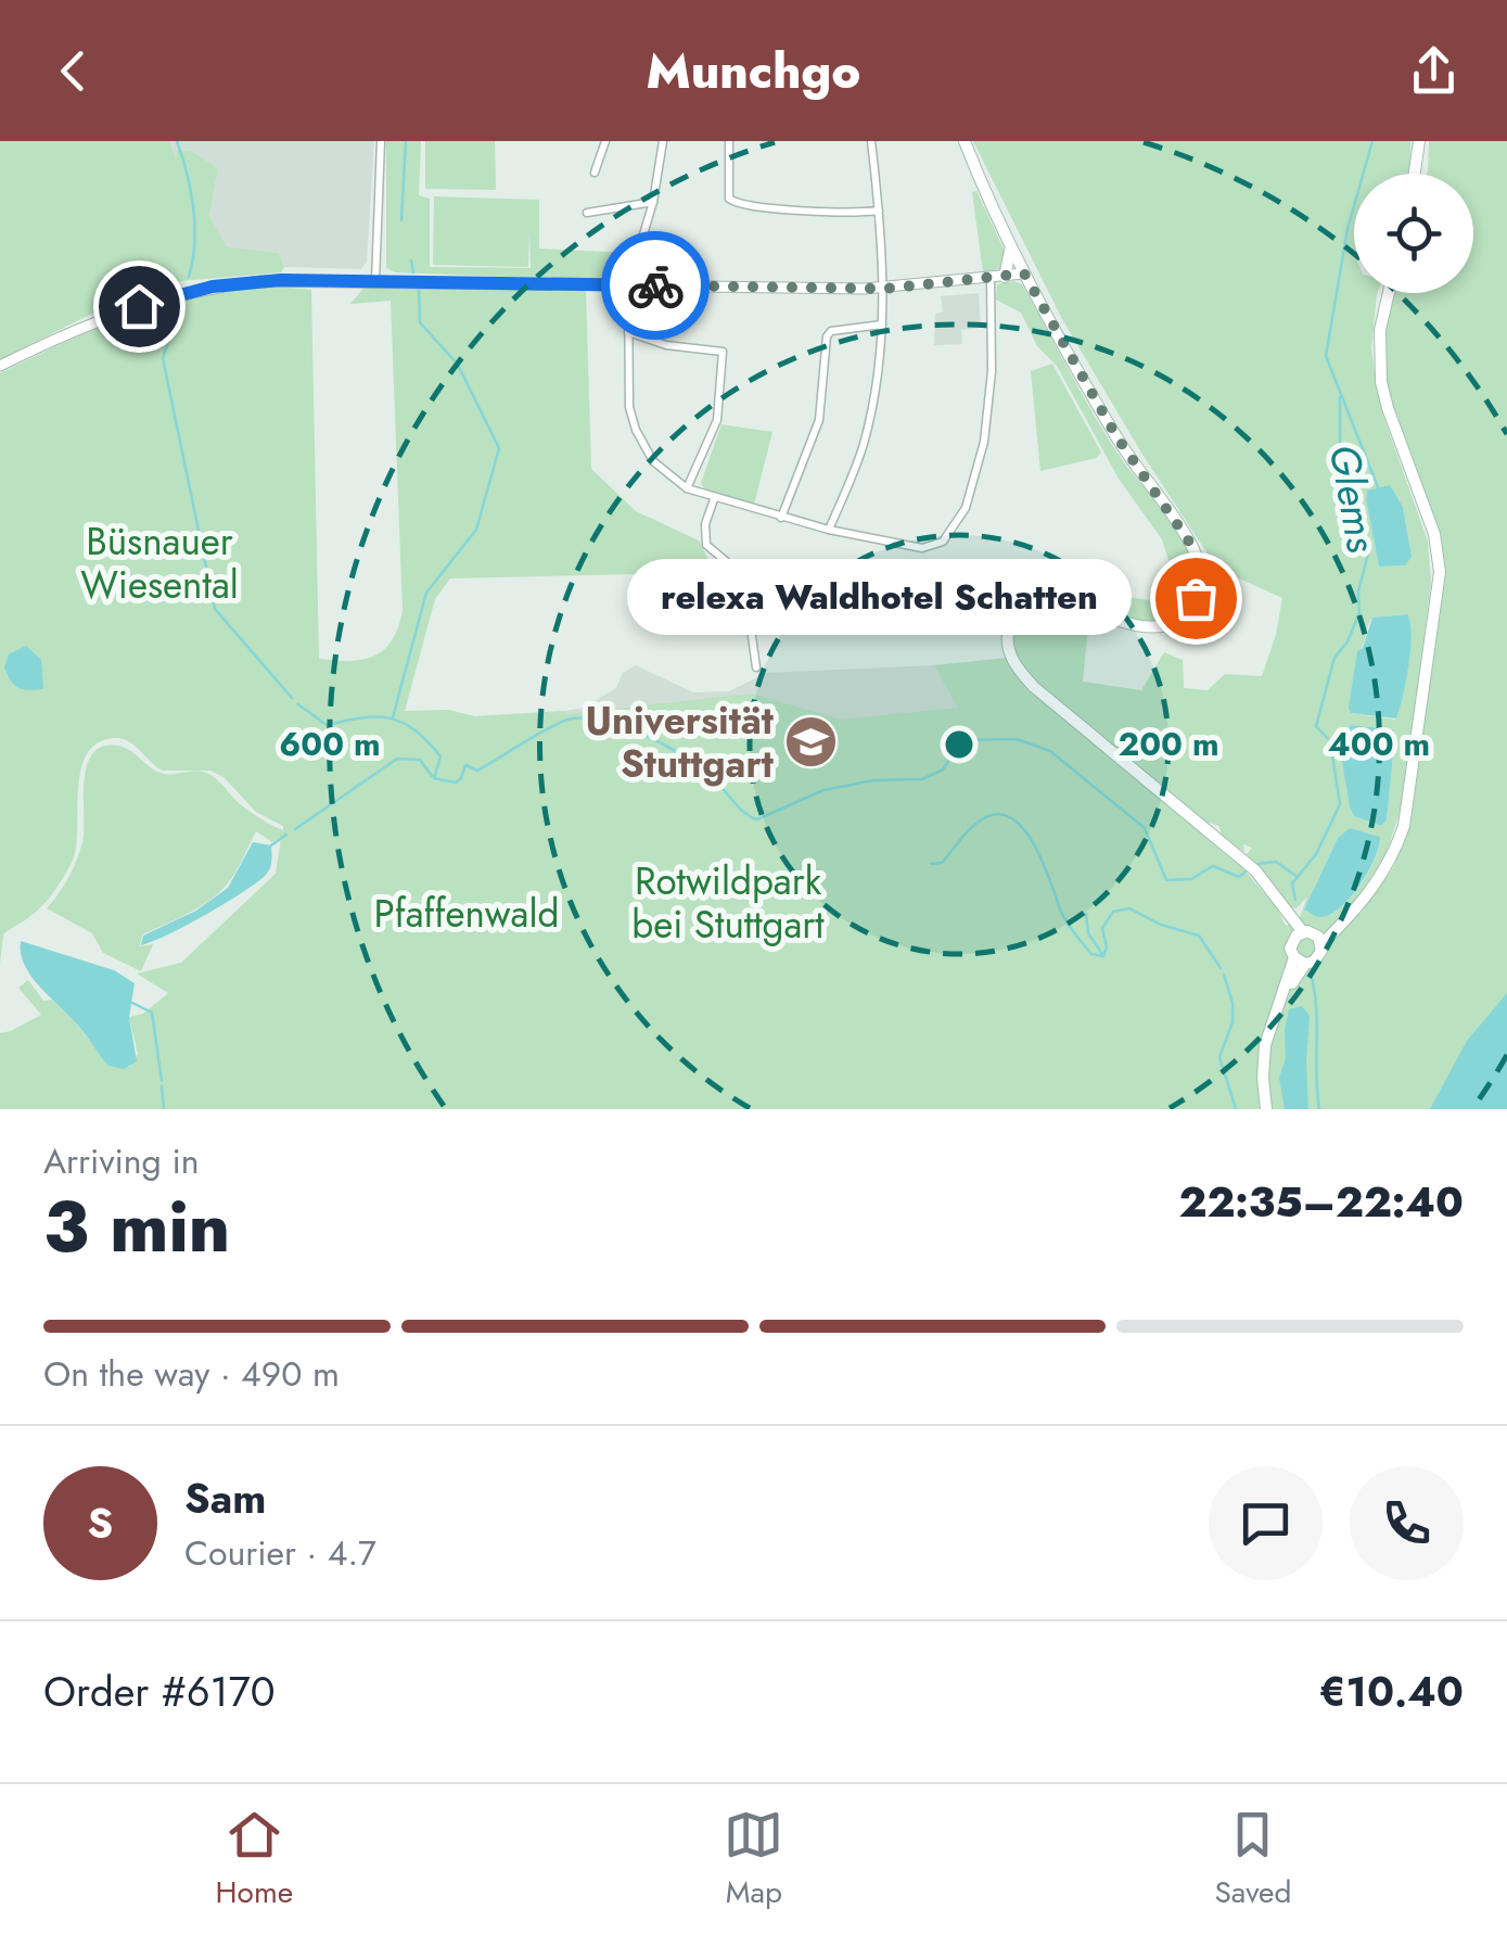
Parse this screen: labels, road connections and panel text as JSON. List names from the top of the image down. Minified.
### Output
{"water":["Glems"],"parks":["Büsnauer Wiesental","Rotwildpark bei Stuttgart","Pfaffenwald"],"places":{"other":["relexa Waldhotel Schatten"],"school or university":["Universität Stuttgart"]},"page":{"header":"Munchgo","bubble":"relexa Waldhotel Schatten","heading":["3 min","Arriving in","22:35–22:40"],"panel":["Sam","Courier · 4.7","Order #6170","€10.40"],"bar":"On the way · 490 m","round":"S","tabs":["Home","Map","Saved"]},"rings":["200 m","400 m","600 m"]}
